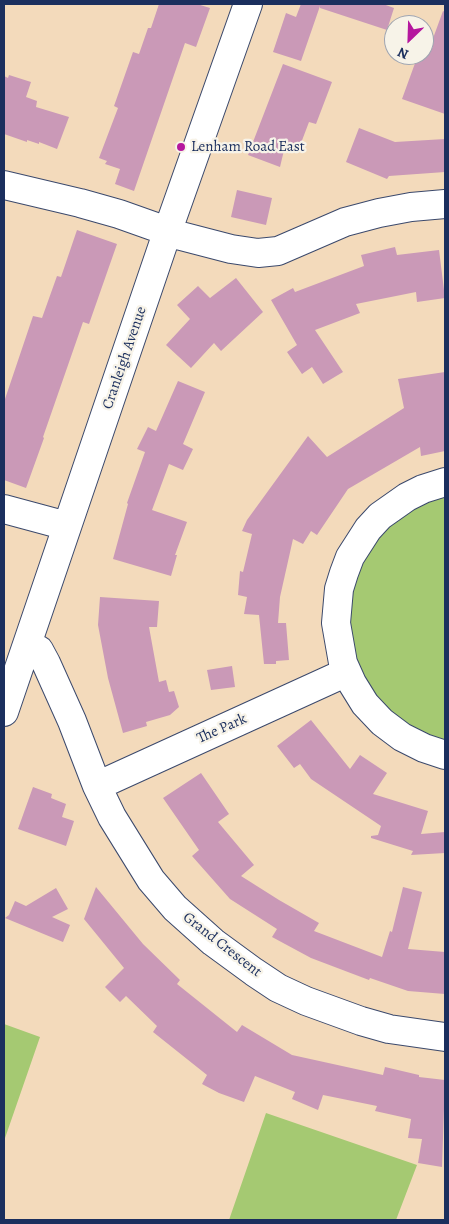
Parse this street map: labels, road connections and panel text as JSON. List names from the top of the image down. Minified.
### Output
{"streets":{"street":["Cranleigh Avenue","The Park","Grand Crescent"]},"crossings":[["Cranleigh Avenue","Grand Crescent"],["The Park","Grand Crescent"]],"places":["Lenham Road East"],"north":"bottom left"}
